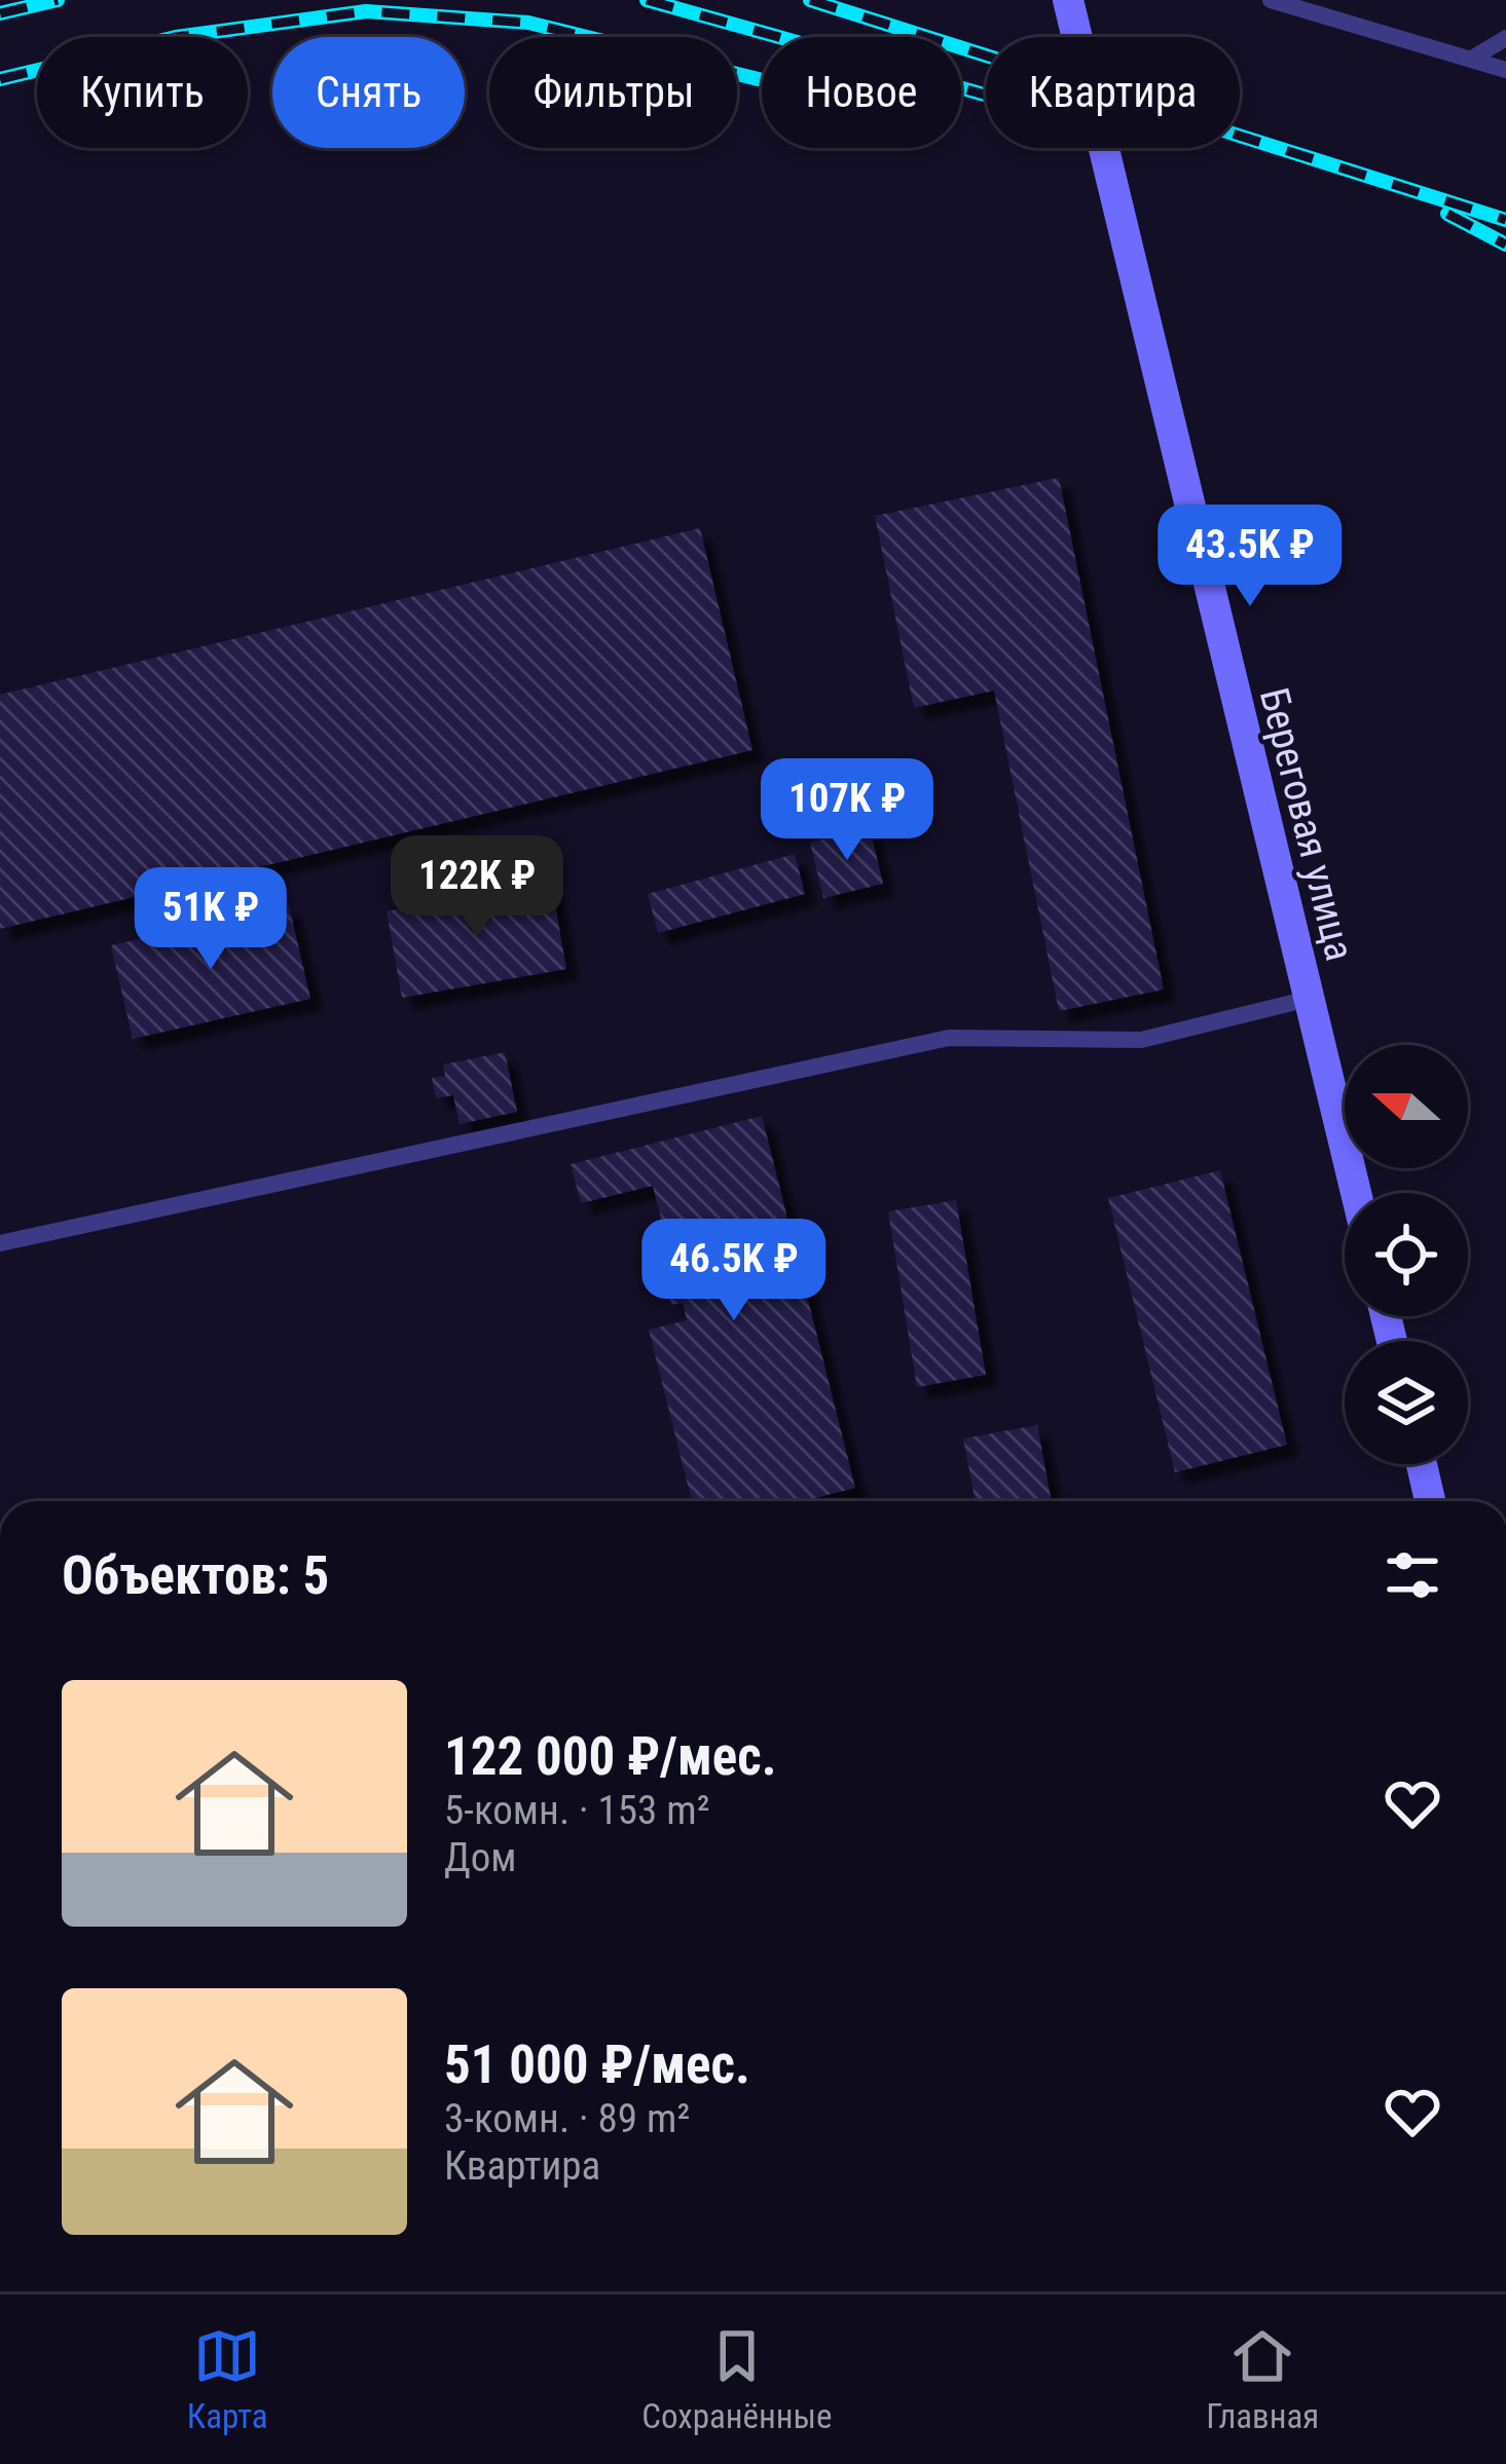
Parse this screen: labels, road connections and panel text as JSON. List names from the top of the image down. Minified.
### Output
{"streets":{"street":["Береговая улица"]},"north":"left","page":{"chip":["Купить","Снять","Фильтры","Новое","Квартира"],"price":["43.5K ₽","107K ₽","122K ₽","51K ₽","46.5K ₽"],"heading":"Объектов: 5","list":[{"name":"122 000 ₽/мес.","note":"5-комн. · 153 m² · Дом"},{"name":"51 000 ₽/мес.","note":"3-комн. · 89 m² · Квартира"}],"tabs":["Карта","Сохранённые","Главная"]}}
